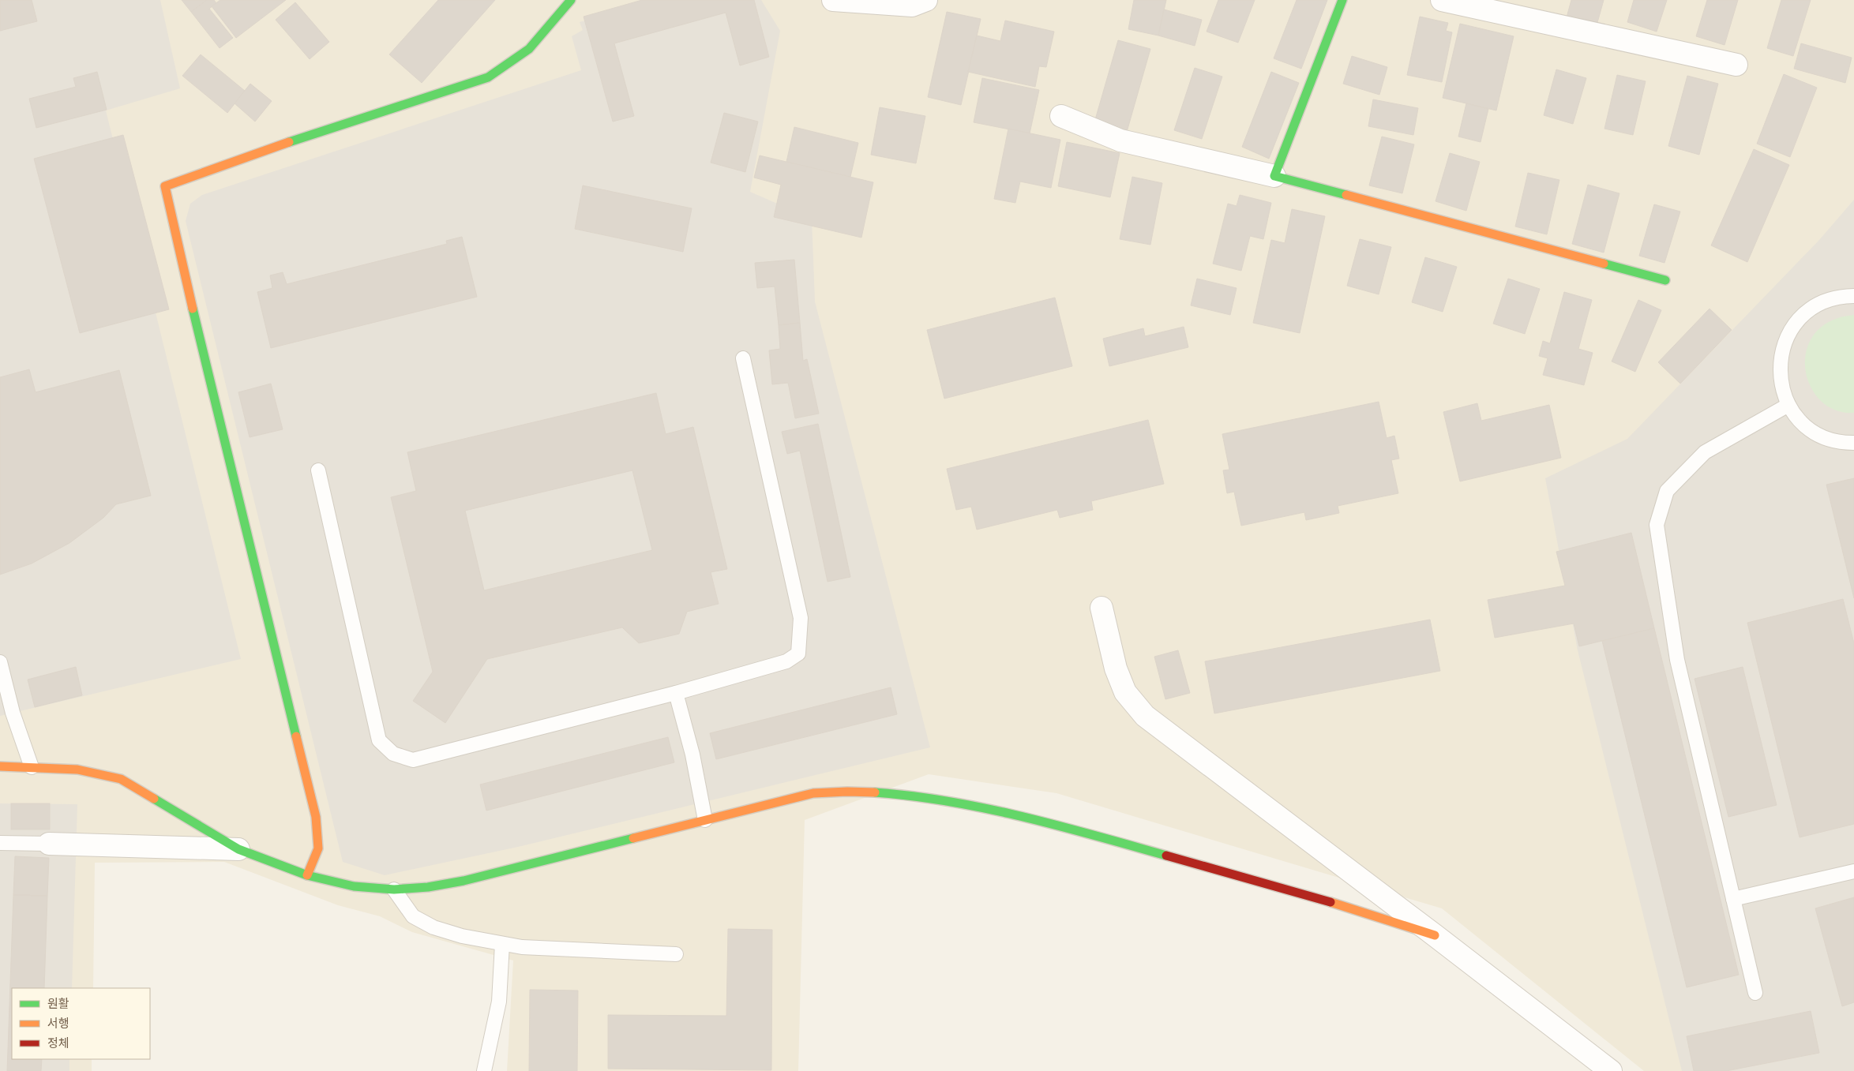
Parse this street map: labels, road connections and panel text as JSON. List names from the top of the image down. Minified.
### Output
{"legend":["원활","서행","정체"]}
